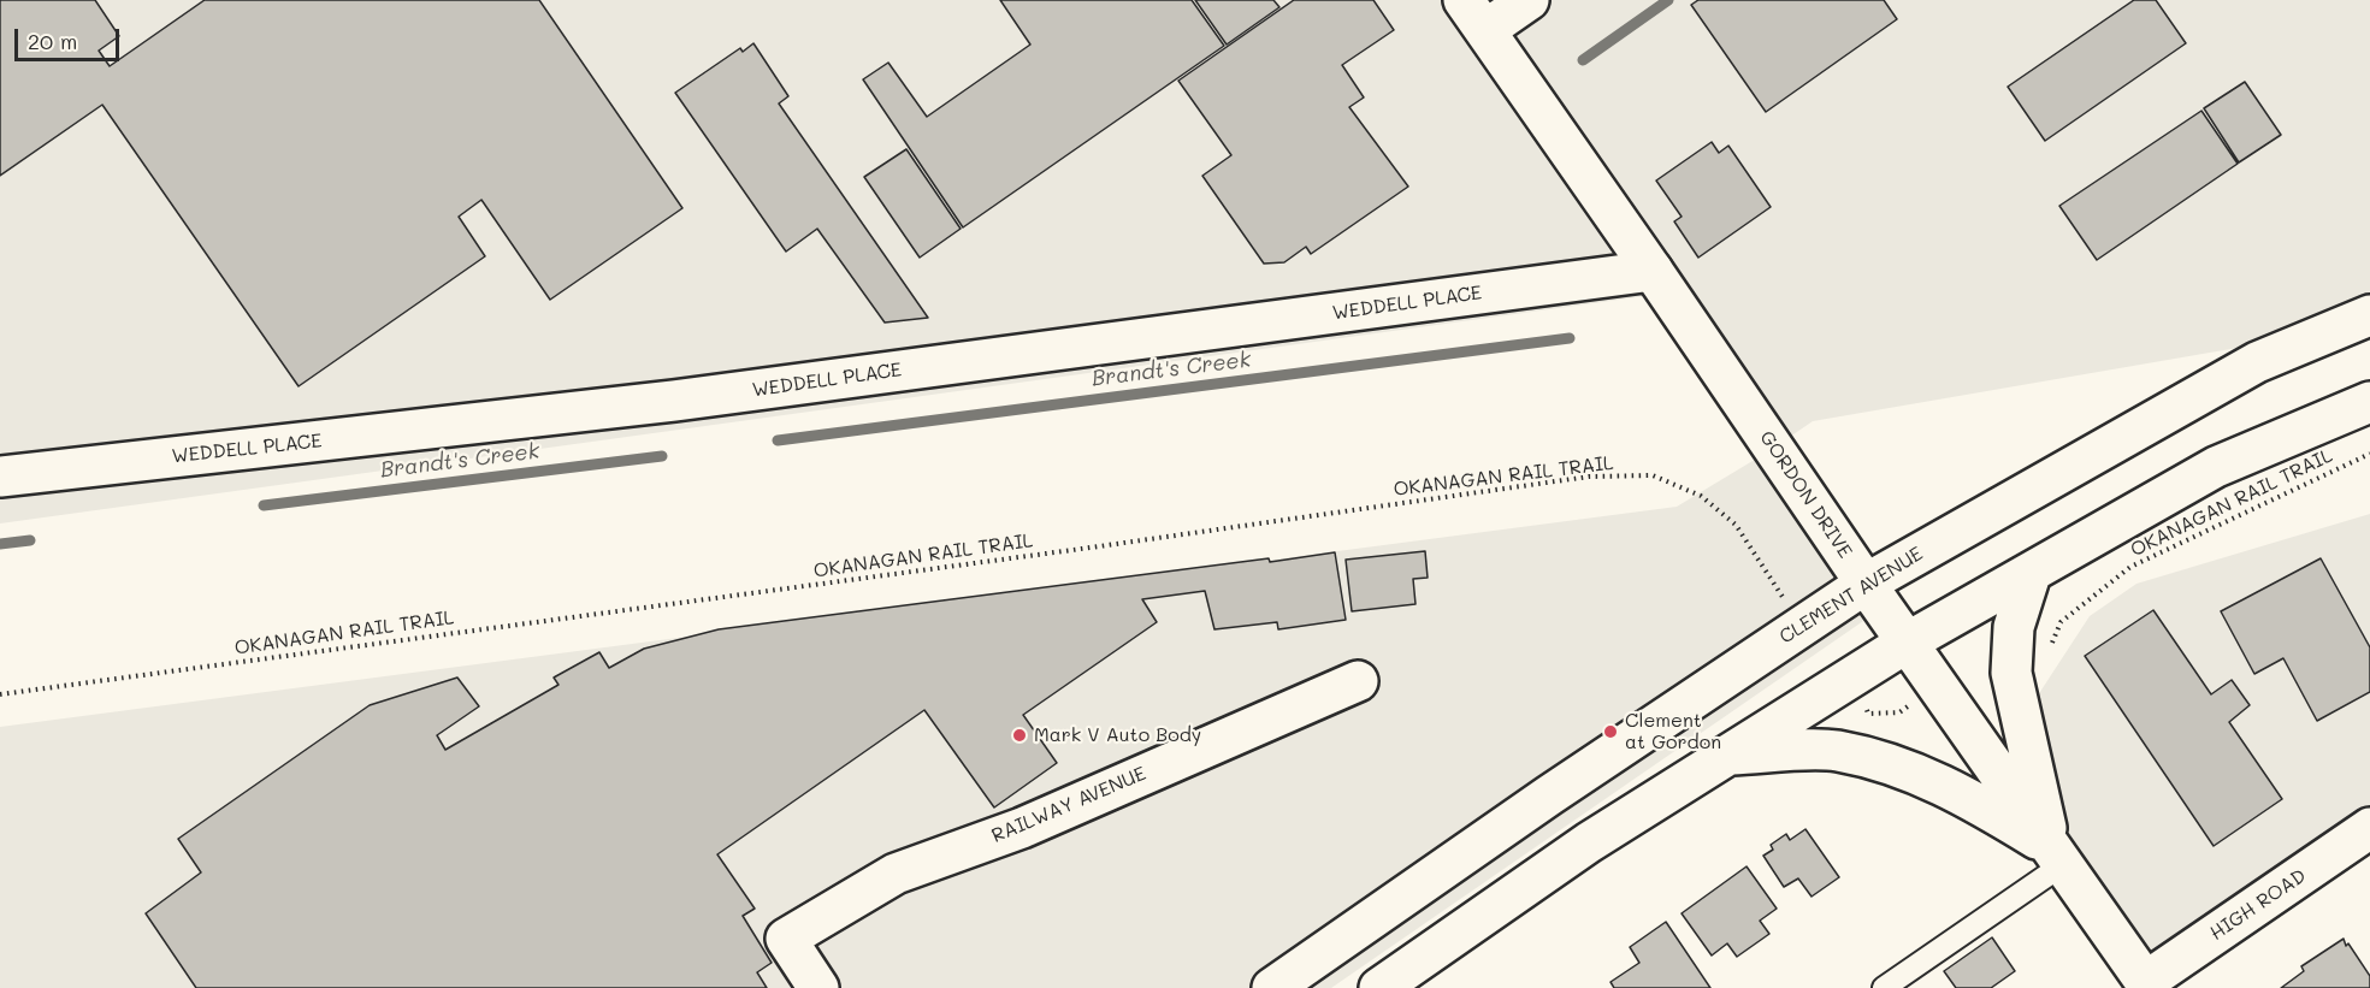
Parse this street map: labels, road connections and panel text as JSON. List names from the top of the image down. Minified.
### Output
{"streets":{"main road":["WEDDELL PLACE","GORDON DRIVE","CLEMENT AVENUE","RAILWAY AVENUE","HIGH ROAD"],"path":["OKANAGAN RAIL TRAIL"]},"crossings":[["WEDDELL PLACE","GORDON DRIVE"],["GORDON DRIVE","CLEMENT AVENUE"],["GORDON DRIVE","HIGH ROAD"]],"water":["Brandt's Creek"],"places":["Clement at Gordon","Mark V Auto Body"],"scale_bar":"20 m"}
